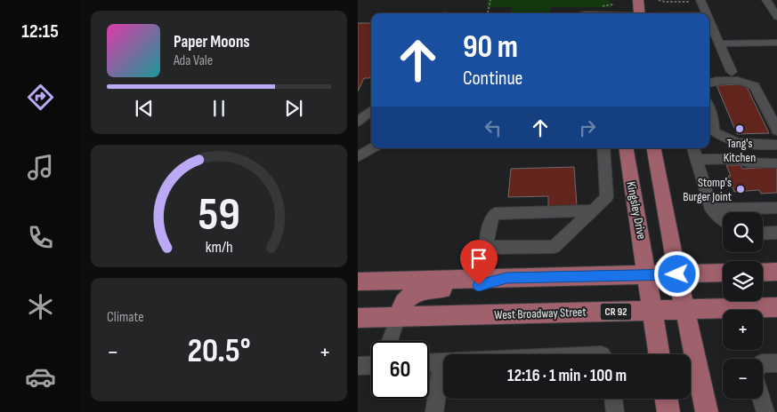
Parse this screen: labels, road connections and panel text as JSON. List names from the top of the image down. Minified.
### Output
{"streets":{"main road":["Kingsley Drive","CR 92","West Broadway Street"]},"crossings":[["Kingsley Drive","West Broadway Street"]],"places":["Tang's Kitchen","Stomp's Burger Joint"],"page":{"tabs":"12:15","turn":["90 m","Continue"],"song":["Paper Moons","Ada Vale"],"map_buttons":["+","−"],"tile":"Climate","heat":["−","20.5°","+"],"limit":"60","trip":"12:16 · 1 min · 100 m","gauge":["59","km/h"]}}
